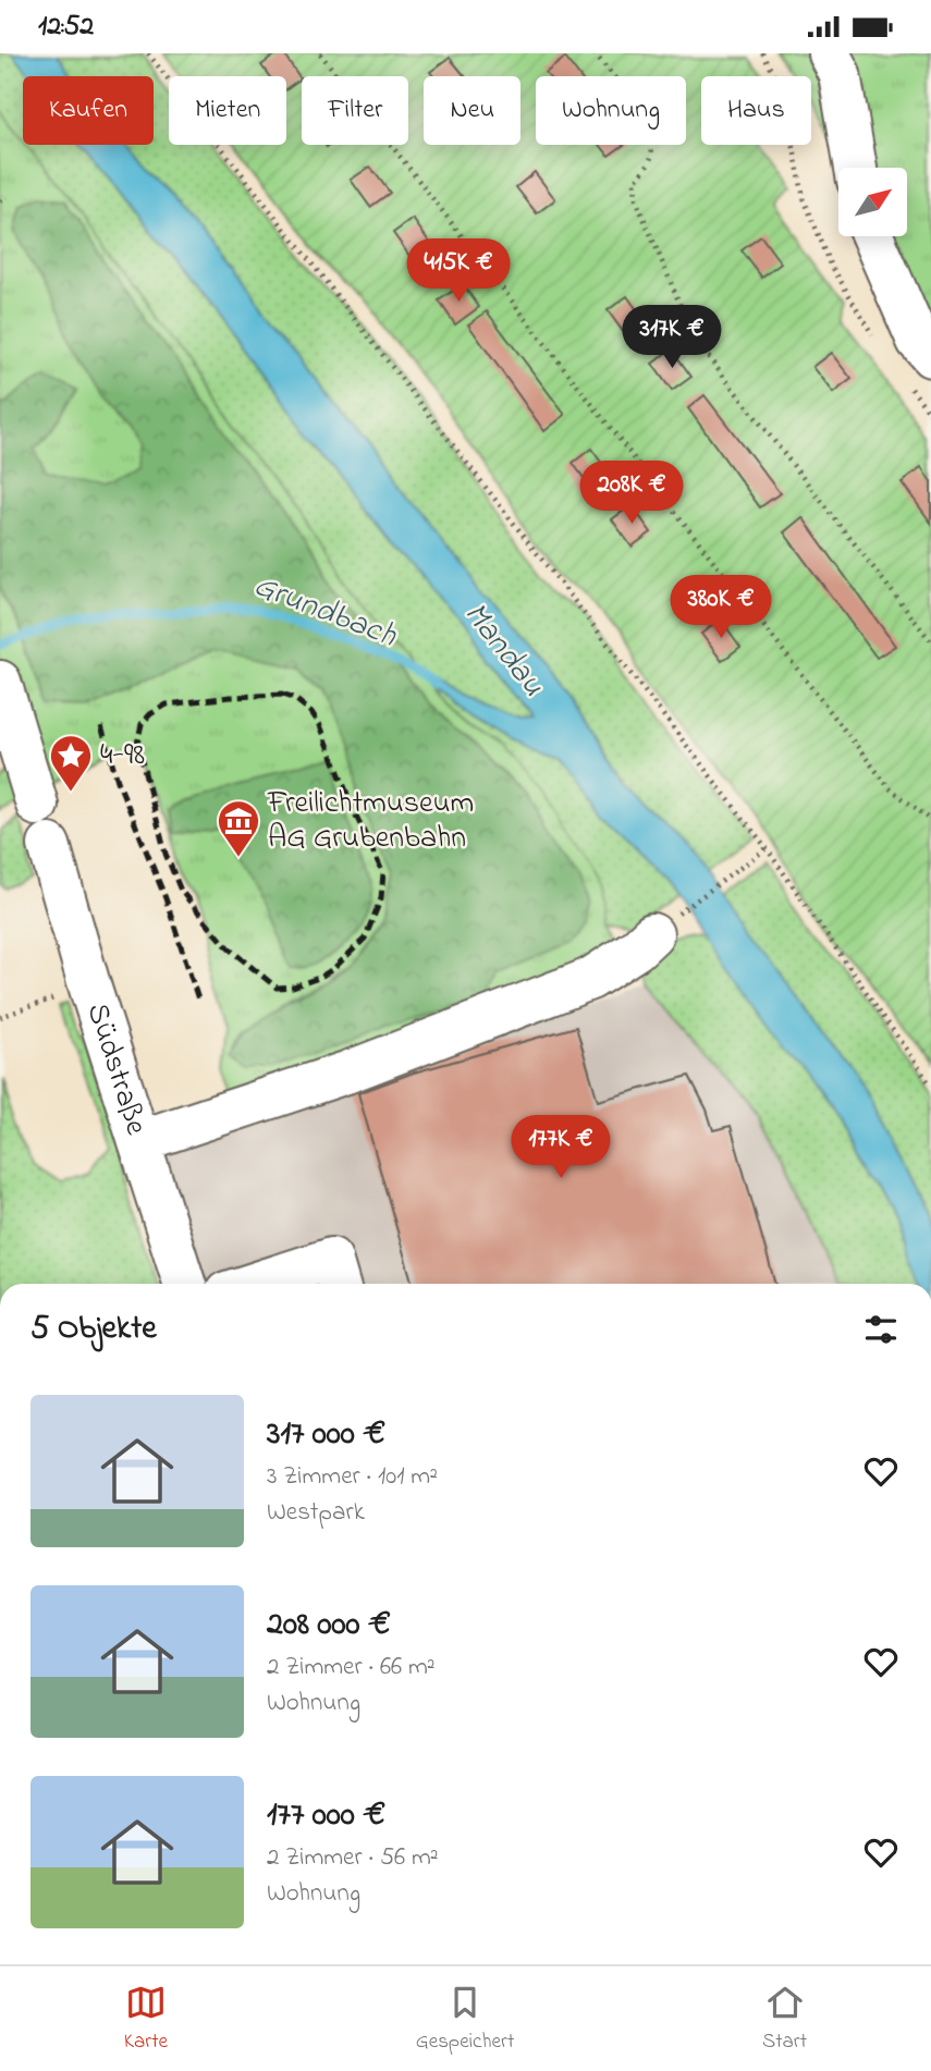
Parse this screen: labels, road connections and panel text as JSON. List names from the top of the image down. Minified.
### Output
{"streets":{"street":["Südstraße"]},"water":["Grundbach","Mandau"],"places":{"place":["4-98"],"museum":["Freilichtmuseum AG Grubenbahn"]},"north":"top right","page":{"status":"12:52","chip":["Kaufen","Mieten","Filter","Neu","Wohnung","Haus"],"price":["415K €","317K €","208K €","380K €","177K €"],"heading":"5 Objekte","list":[{"name":"317 000 €","note":"3 Zimmer · 101 m² · Westpark"},{"name":"208 000 €","note":"2 Zimmer · 66 m² · Wohnung"},{"name":"177 000 €","note":"2 Zimmer · 56 m² · Wohnung"}],"tabs":["Karte","Gespeichert","Start"]}}
